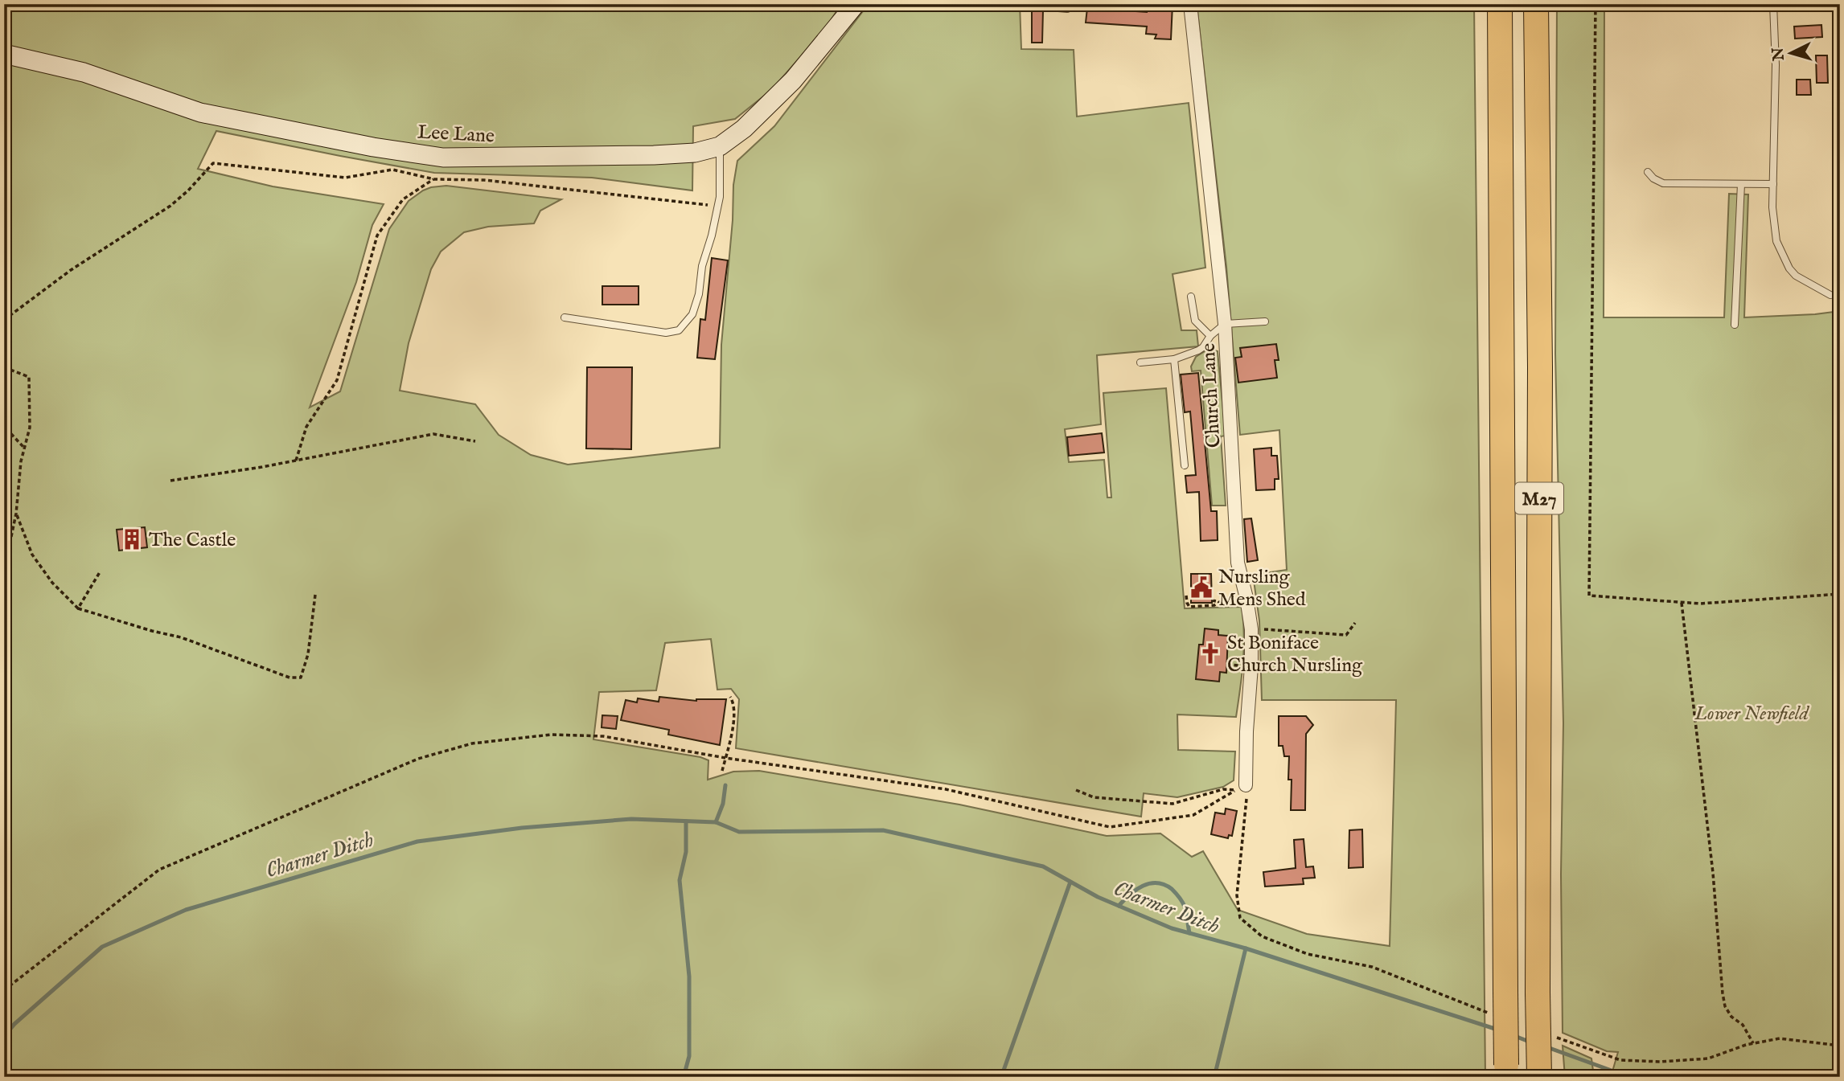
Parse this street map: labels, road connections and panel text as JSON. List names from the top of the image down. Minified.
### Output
{"streets":{"highway":["M27"],"street":["Lee Lane","Church Lane"]},"water":["Charmer Ditch"],"parks":["Lower Newfield"],"places":{"building":["The Castle"],"public building":["Nursling Mens Shed"],"church":["St Boniface Church Nursling"]},"north":"left"}
